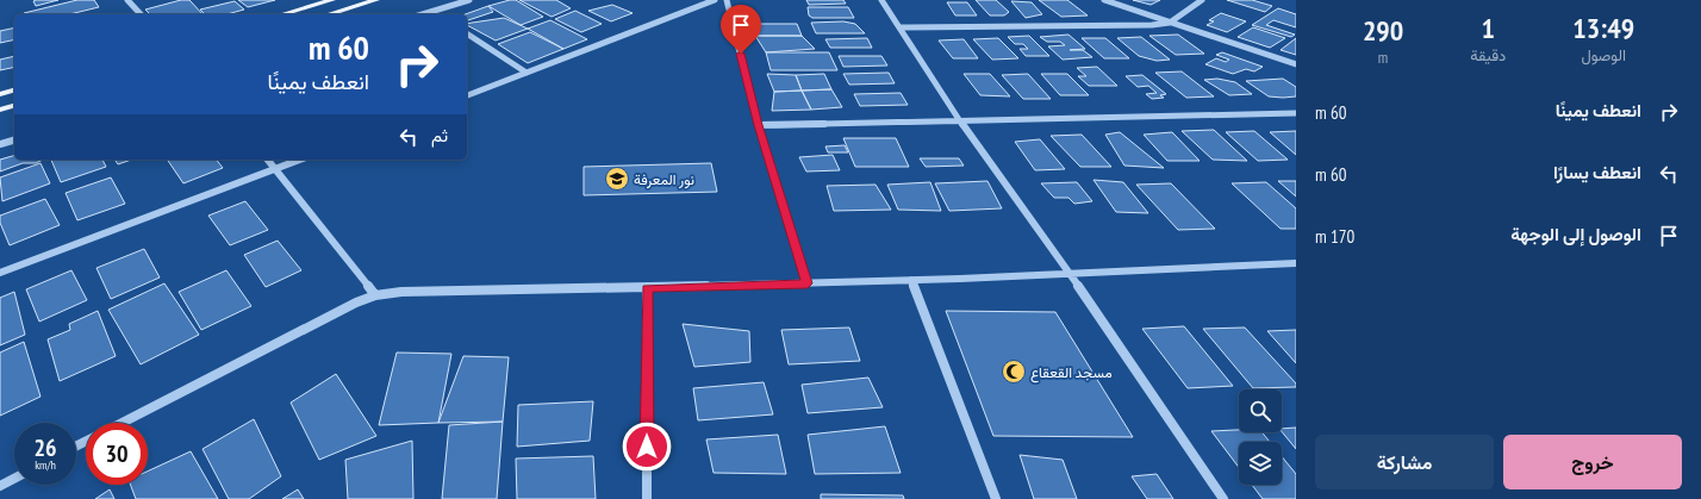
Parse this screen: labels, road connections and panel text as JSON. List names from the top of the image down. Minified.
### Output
{"places":{"school or university":["نور المعرفة"],"mosque":["مسجد القعقاع"]},"page":{"eta":["13:49","الوصول","1","دقيقة","290","m"],"turn":["60 m","انعطف يمينًا"],"list":[{"name":"انعطف يمينًا","value":"60 m"},{"name":"انعطف يسارًا","value":"60 m"},{"name":"الوصول إلى الوجهة","value":"170 m"}],"then":"ثم","speed":"26 km/h","limit":"30","buttons":["خروج","مشاركة"]}}
